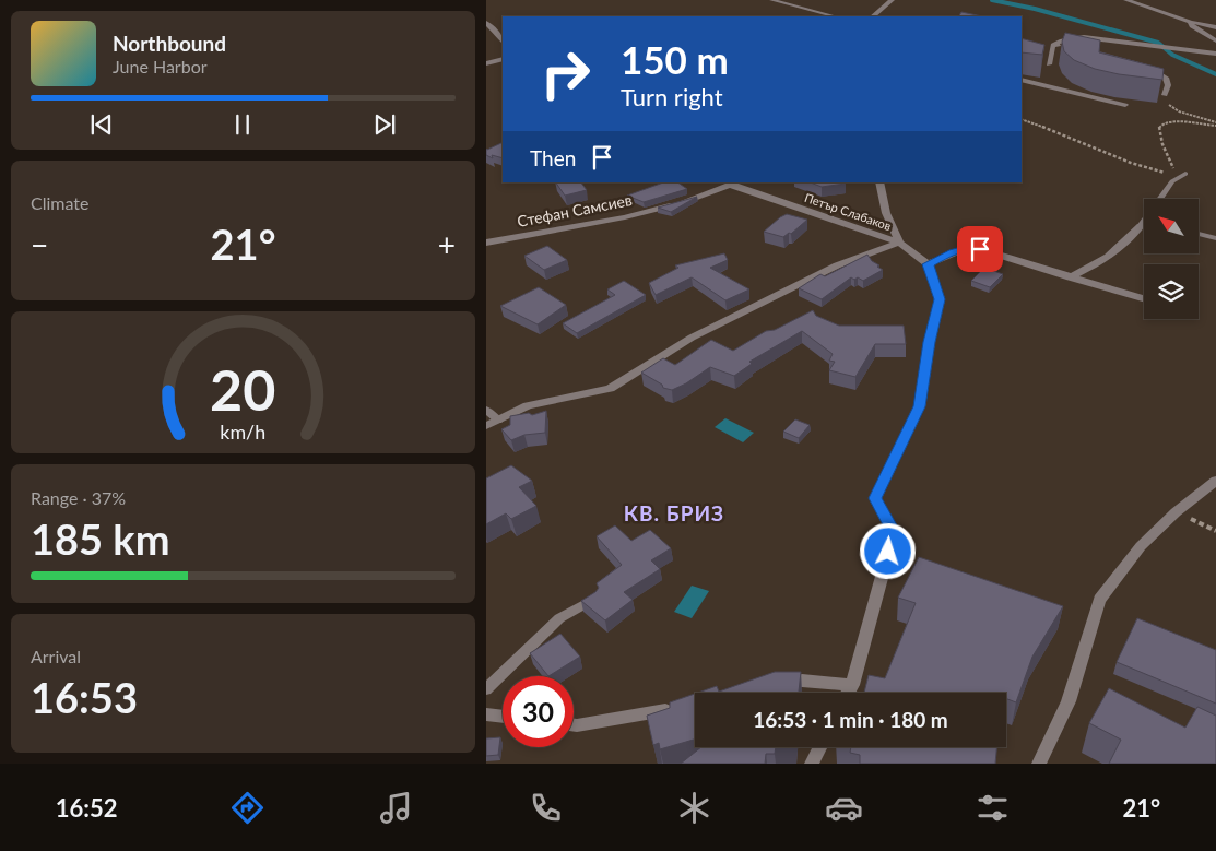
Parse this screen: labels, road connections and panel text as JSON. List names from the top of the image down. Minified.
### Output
{"streets":{"street":["Стефан Самсиев","Петър Слабаков"]},"crossings":[["Стефан Самсиев","Петър Слабаков"]],"districts":["КВ. БРИЗ"],"north":"top left","page":{"turn":["150 m","Turn right"],"song":["Northbound","June Harbor"],"then":"Then","tile":["Climate",["Range · 37%","185 km"],["Arrival","16:53"]],"heat":["−","21°","+"],"limit":"30","trip":"16:53 · 1 min · 180 m","tabs":["16:52","21°"],"gauge":["20","km/h"]}}
